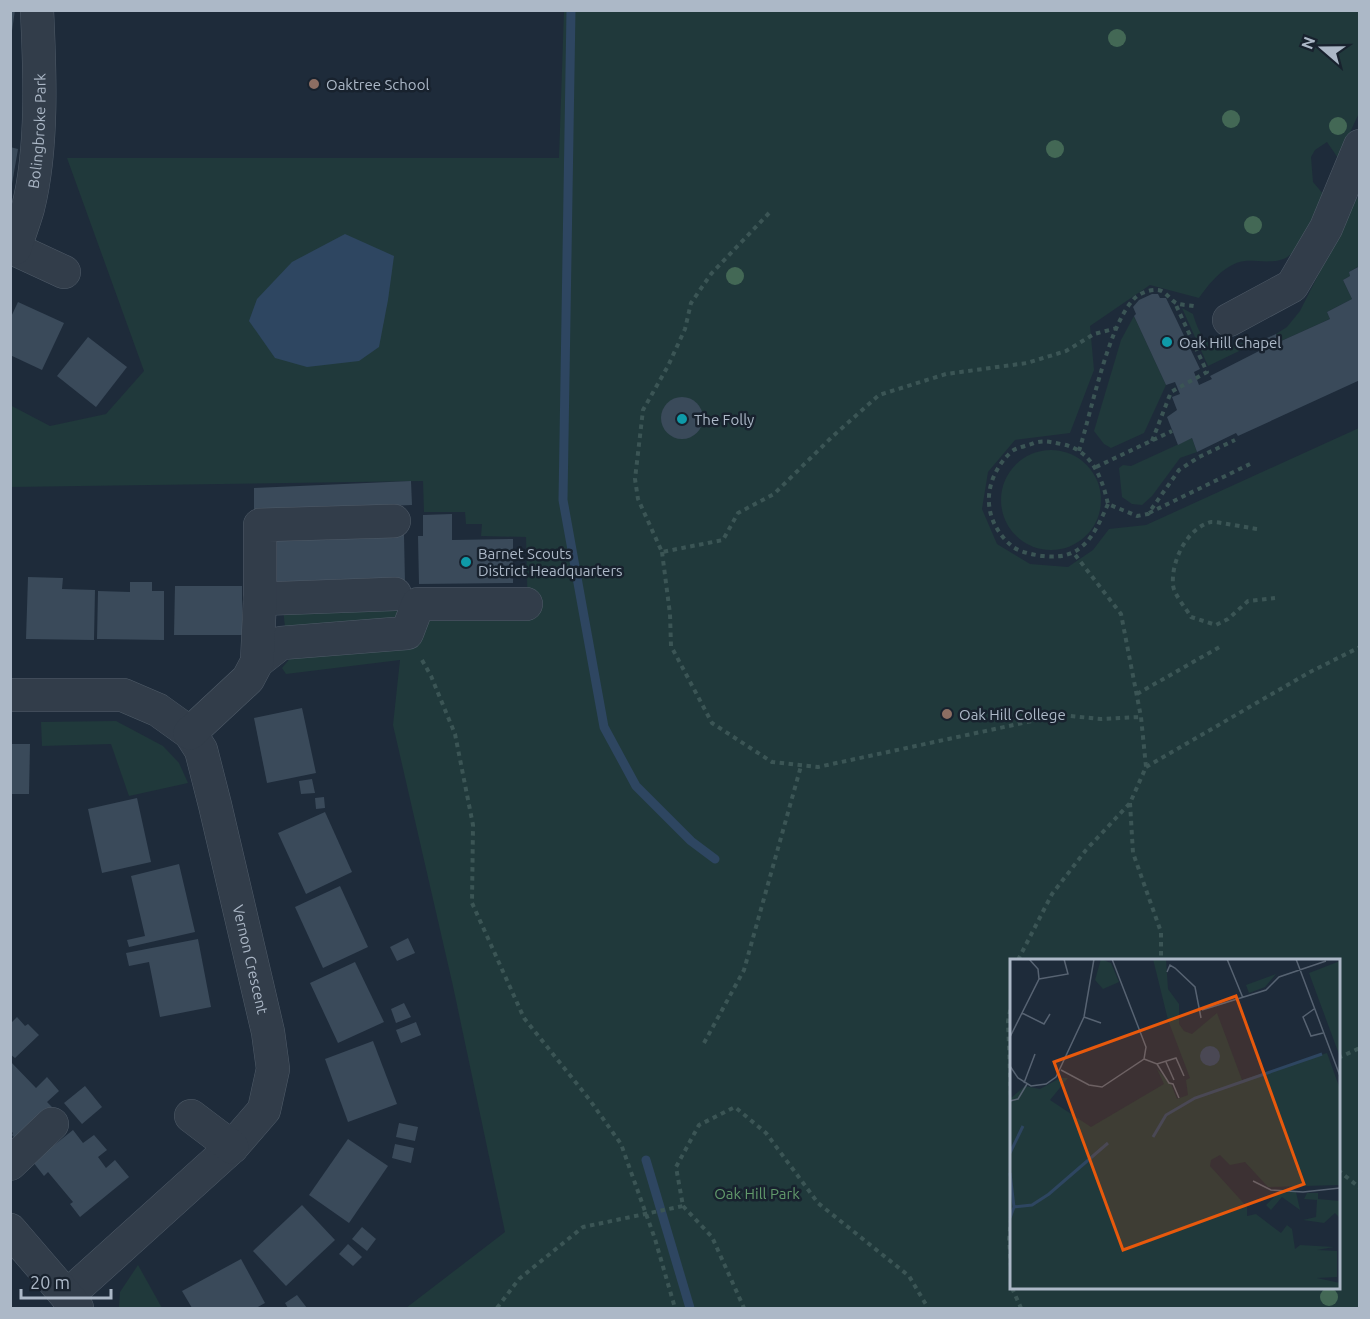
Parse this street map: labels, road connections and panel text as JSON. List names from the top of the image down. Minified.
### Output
{"streets":{"street":["Bolingbroke Park","Vernon Crescent"]},"parks":["Oak Hill Park"],"places":["Oaktree School","Oak Hill Chapel","The Folly","Barnet Scouts District Headquarters","Oak Hill College"],"scale_bar":"20 m","north":"left"}
